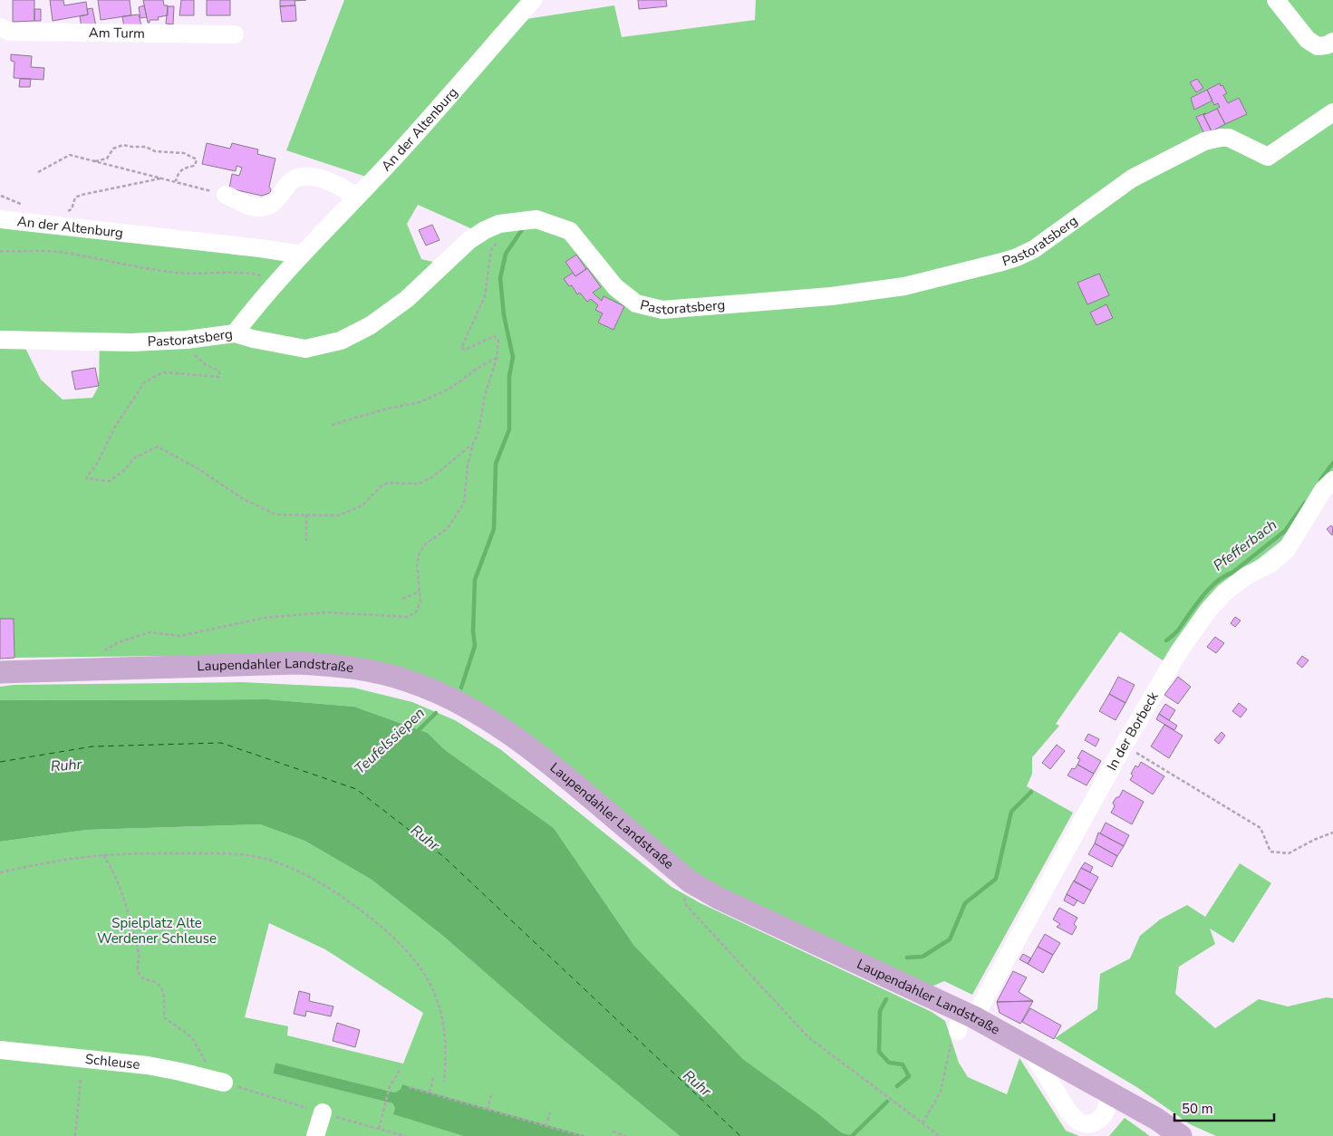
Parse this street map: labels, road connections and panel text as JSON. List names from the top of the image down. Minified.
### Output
{"streets":{"main road":["Laupendahler Landstraße"],"street":["Am Turm","An der Altenburg","Pastoratsberg","In der Borbeck","Schleuse"]},"crossings":[["An der Altenburg","Pastoratsberg"],["Laupendahler Landstraße","In der Borbeck"]],"water":["Pfefferbach","Teufelssiepen","Ruhr"],"parks":["Spielplatz Alte Werdener Schleuse"],"scale_bar":"50 m"}
